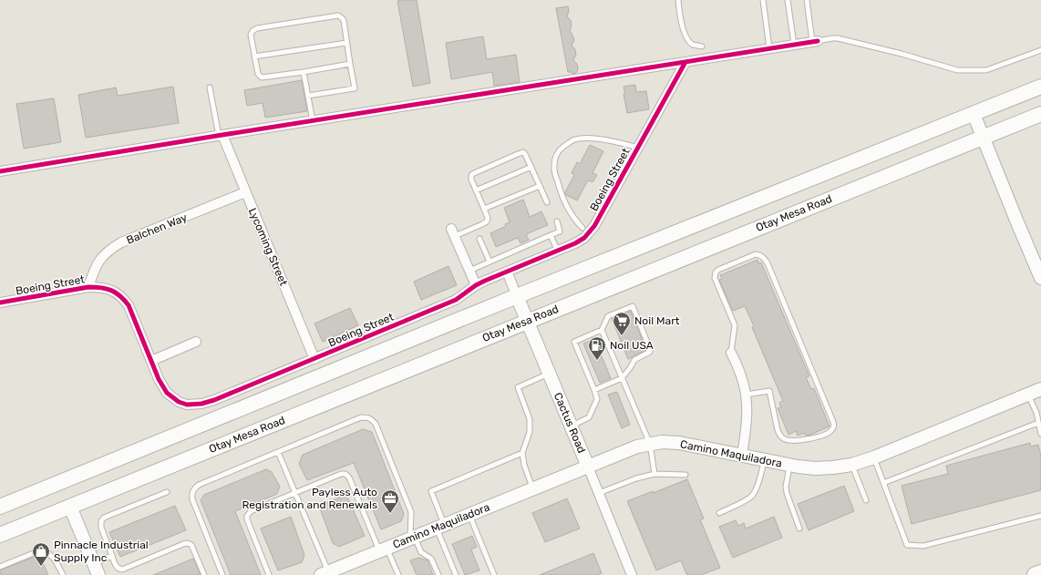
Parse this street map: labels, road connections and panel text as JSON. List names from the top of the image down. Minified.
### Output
{"streets":{"main road":["Otay Mesa Road"],"street":["Boeing Street","Balchen Way","Lycoming Street","Cactus Road","Camino Maquiladora"]},"crossings":[["Boeing Street","Balchen Way"],["Boeing Street","Lycoming Street"],["Boeing Street","Cactus Road"],["Otay Mesa Road","Cactus Road"],["Balchen Way","Lycoming Street"],["Cactus Road","Camino Maquiladora"]],"places":{"supermarket":["Noil Mart"],"fuel station":["Noil USA"],"office":["Payless Auto Registration and Renewals"],"shop":["Pinnacle Industrial Supply Inc"]}}
